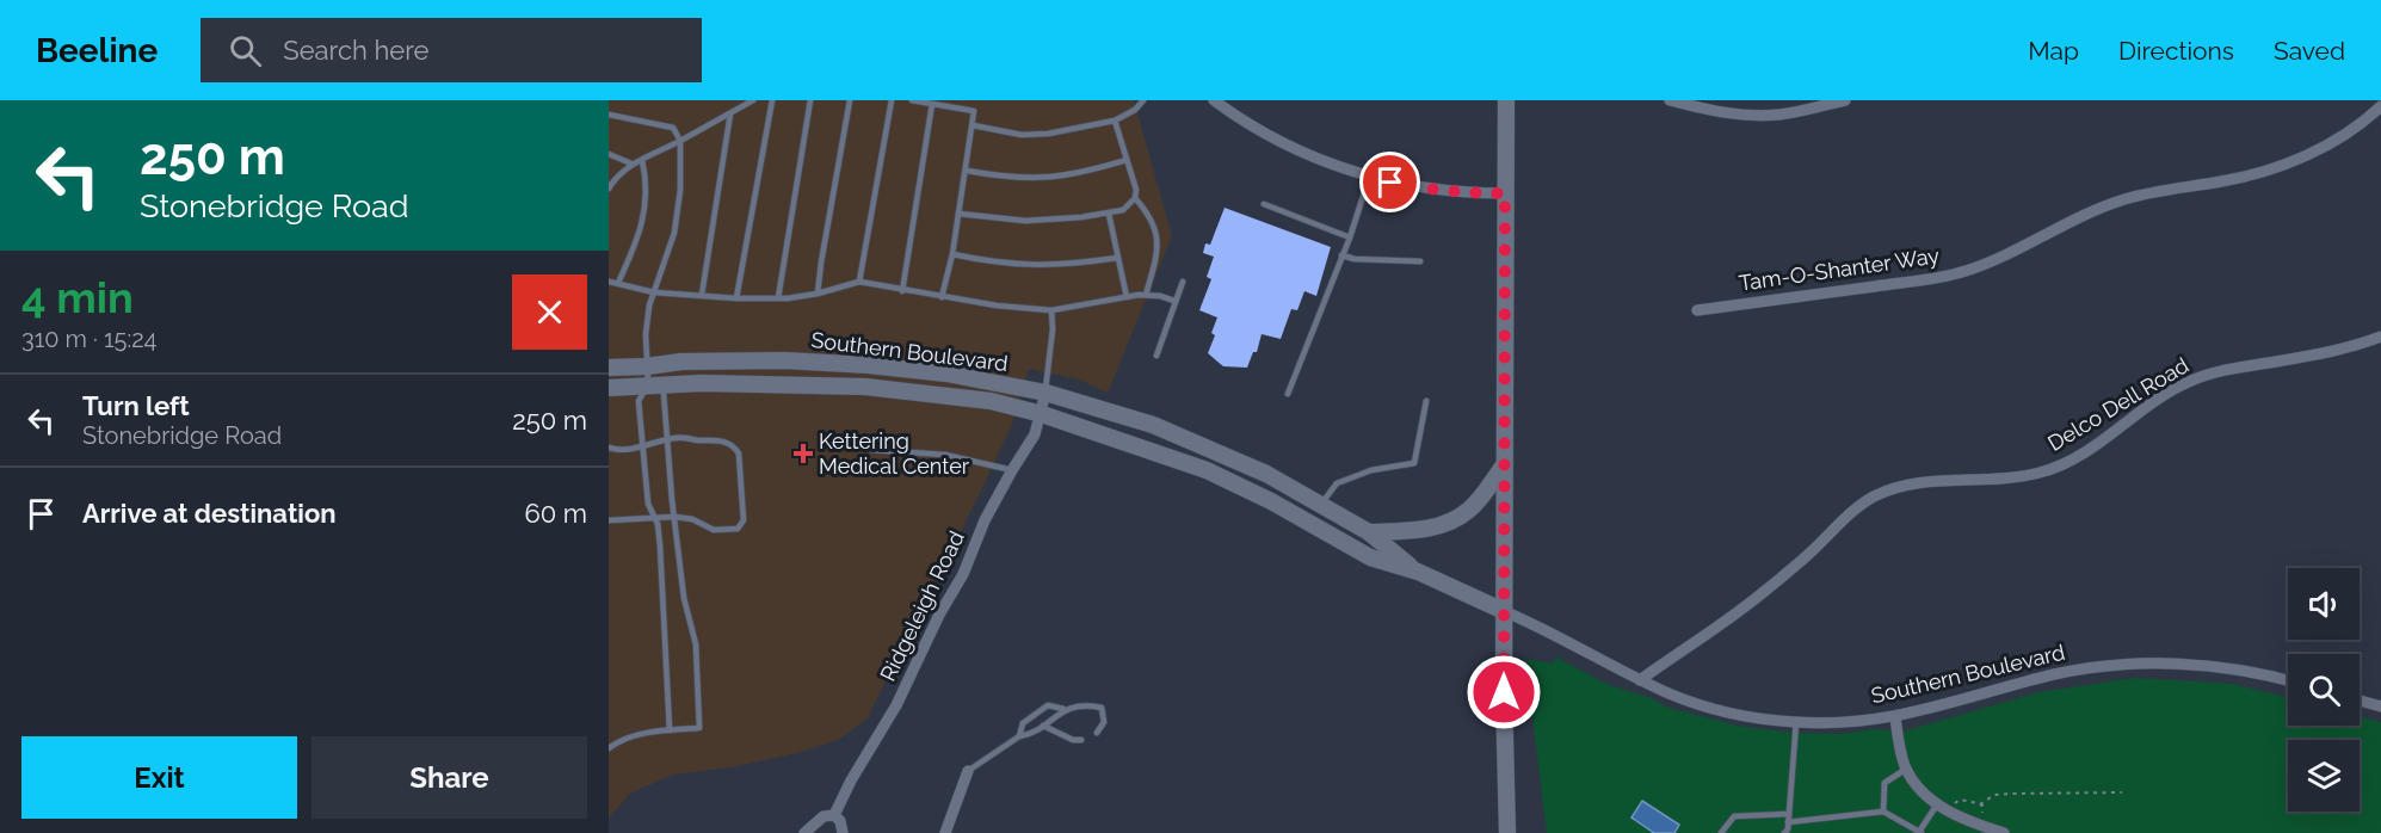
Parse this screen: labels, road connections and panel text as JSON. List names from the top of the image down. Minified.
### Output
{"streets":{"street":["Tam-O-Shanter Way","Southern Boulevard","Delco Dell Road","Ridgeleigh Road"]},"crossings":[["Southern Boulevard","Delco Dell Road"],["Southern Boulevard","Ridgeleigh Road"]],"places":{"health":["Kettering Medical Center"]},"page":{"header":"Beeline","search":"Search here","nav":["Map","Directions","Saved"],"turn":["250 m","Stonebridge Road"],"heading":["4 min","310 m · 15:24"],"list":[{"name":"Turn left","note":"Stonebridge Road","value":"250 m"},{"name":"Arrive at destination","value":"60 m"}],"buttons":["Exit","Share"]}}
